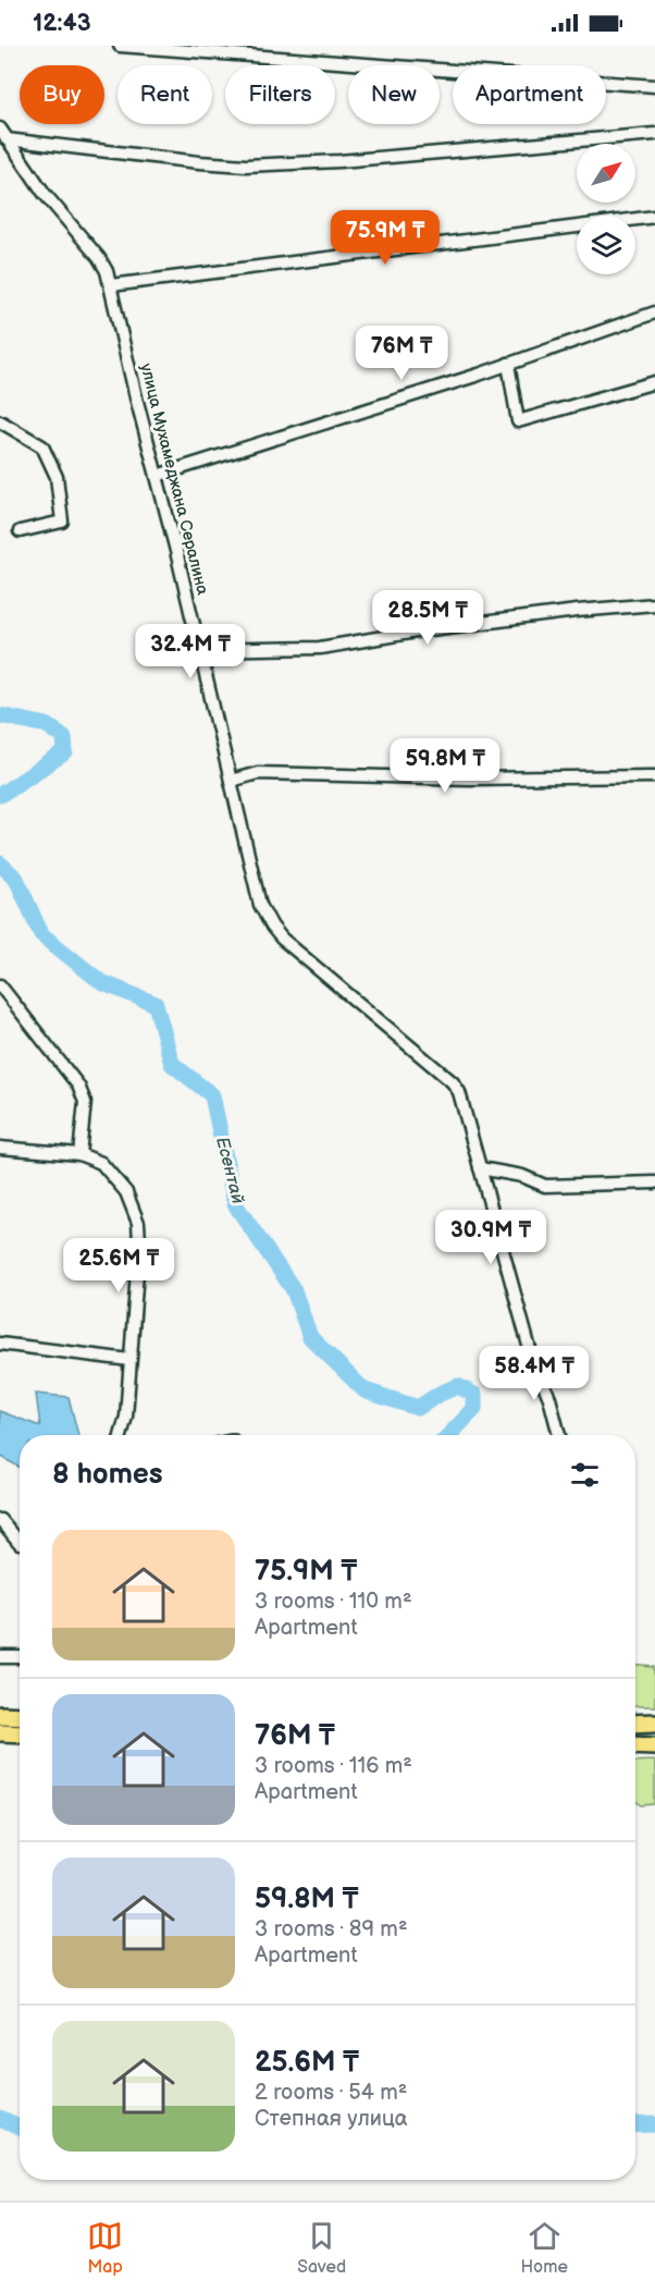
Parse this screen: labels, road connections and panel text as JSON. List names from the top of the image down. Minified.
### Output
{"streets":{"street":["улица Мухамеджана Сералина"]},"water":["Есентай"],"north":"top right","page":{"status":"12:43","chip":["Buy","Rent","Filters","New","Apartment"],"price":["75.9M ₸","76M ₸","28.5M ₸","32.4M ₸","59.8M ₸","30.9M ₸","25.6M ₸","58.4M ₸"],"heading":"8 homes","list":[{"name":"75.9M ₸","note":"3 rooms · 110 m² · Apartment"},{"name":"76M ₸","note":"3 rooms · 116 m² · Apartment"},{"name":"59.8M ₸","note":"3 rooms · 89 m² · Apartment"},{"name":"25.6M ₸","note":"2 rooms · 54 m² · Степная улица"}],"tabs":["Map","Saved","Home"]}}
